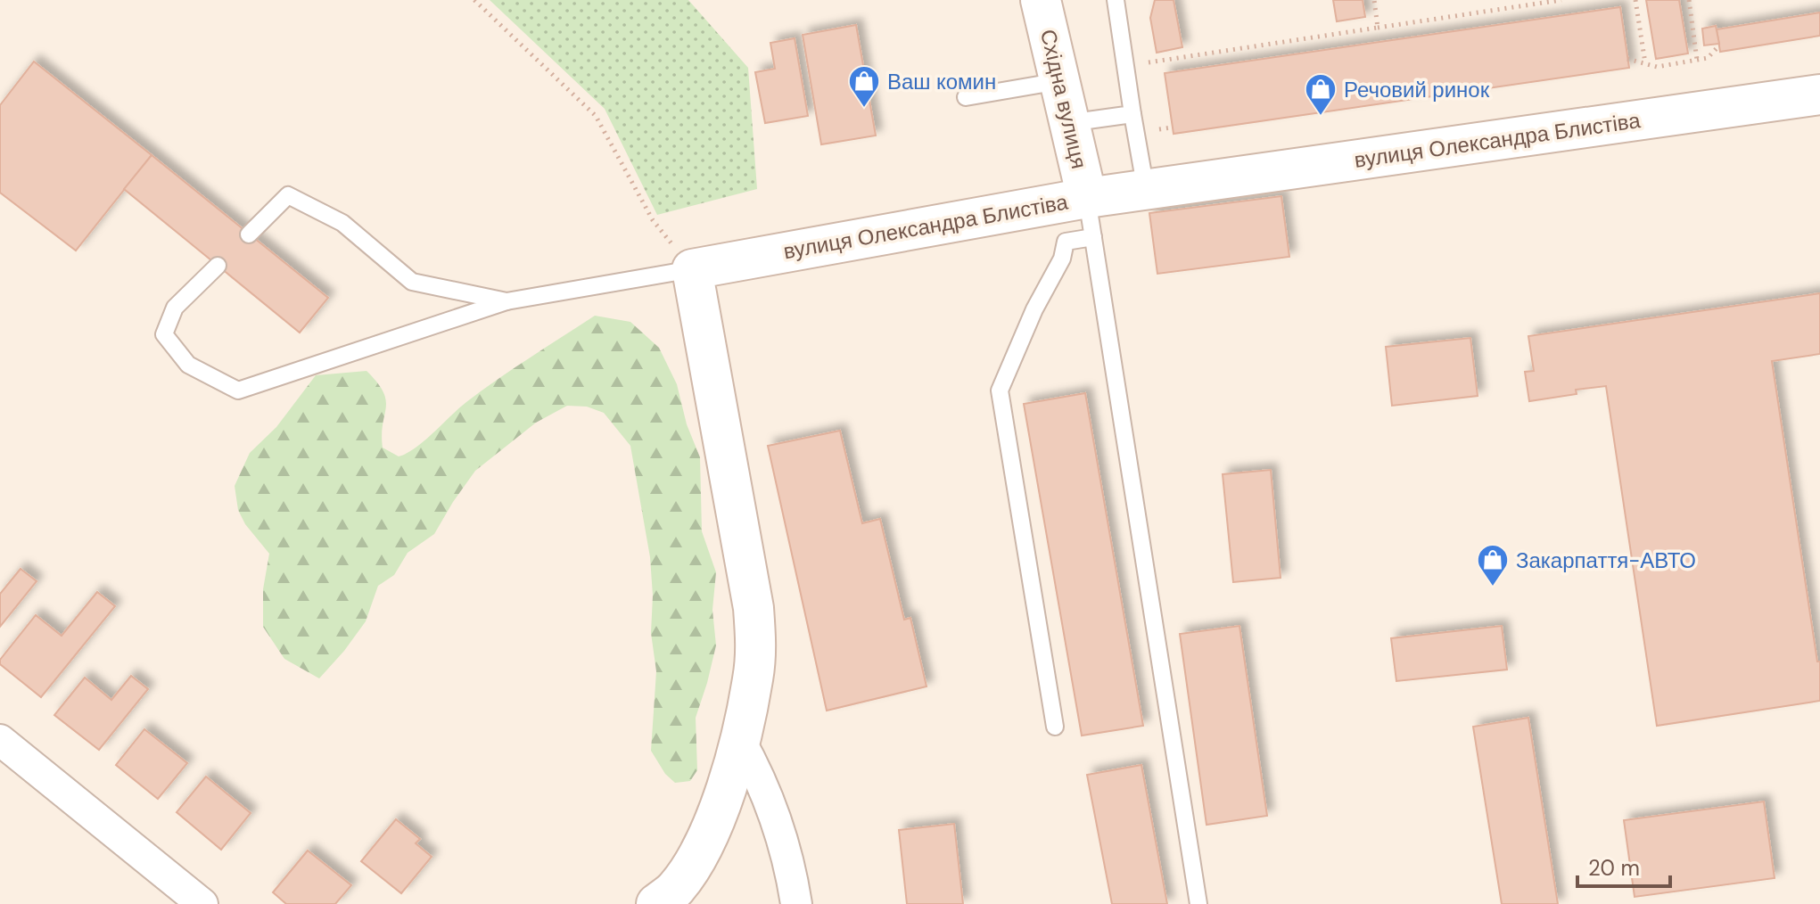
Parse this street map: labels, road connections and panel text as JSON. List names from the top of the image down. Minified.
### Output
{"streets":{"street":["Східна вулиця","вулиця Олександра Блистіва"]},"crossings":[["Східна вулиця","вулиця Олександра Блистіва"]],"places":{"shop":["Ваш комин","Речовий ринок","Закарпаття-АВТО"]},"scale_bar":"20 m"}
